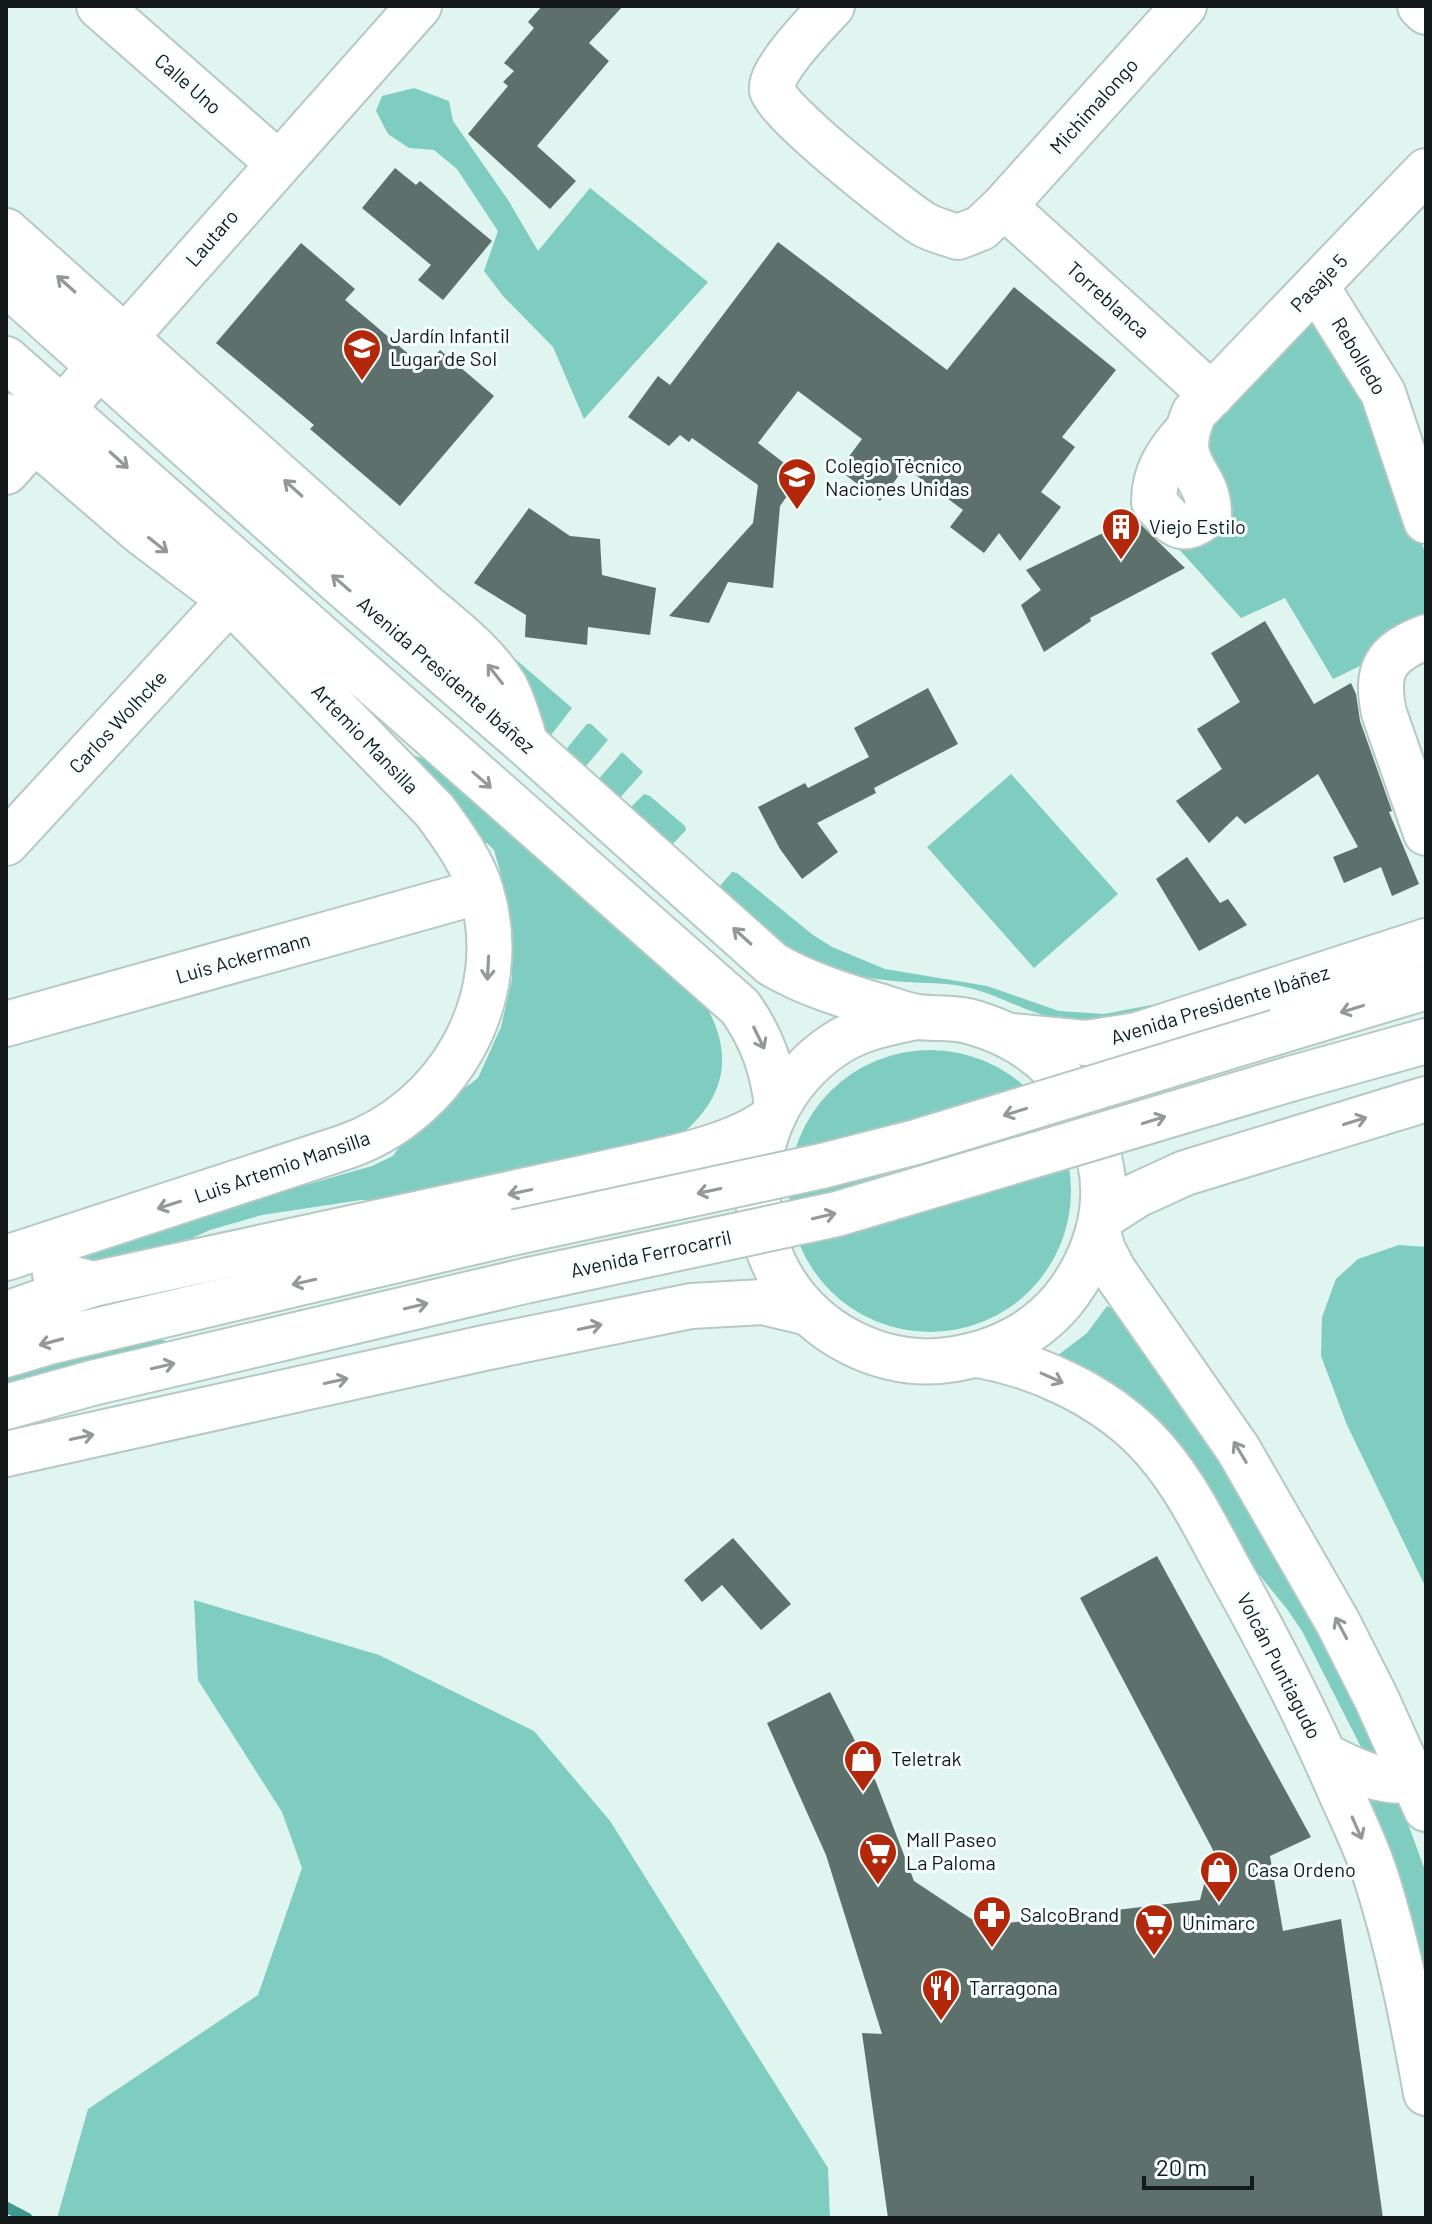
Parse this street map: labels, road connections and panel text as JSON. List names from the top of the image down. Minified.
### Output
{"streets":{"main road":["Calle Uno","Michimalongo","Lautaro","Pasaje 5","Torreblanca","Rebolledo","Avenida Presidente Ibáñez","Carlos Wolhcke","Artemio Mansilla","Luis Ackermann","Luis Artemio Mansilla","Avenida Ferrocarril","Volcán Puntiagudo"]},"crossings":[["Calle Uno","Lautaro"],["Michimalongo","Torreblanca"],["Lautaro","Avenida Presidente Ibáñez"],["Pasaje 5","Torreblanca"],["Pasaje 5","Rebolledo"],["Avenida Presidente Ibáñez","Carlos Wolhcke"],["Avenida Presidente Ibáñez","Artemio Mansilla"],["Avenida Presidente Ibáñez","Volcán Puntiagudo"],["Carlos Wolhcke","Artemio Mansilla"],["Artemio Mansilla","Luis Ackermann"],["Artemio Mansilla","Luis Artemio Mansilla"],["Luis Ackermann","Luis Artemio Mansilla"]],"places":{"school or university":["Jardín Infantil Lugar de Sol","Colegio Técnico Naciones Unidas"],"building":["Viejo Estilo"],"shop":["Teletrak","Casa Ordeno"],"supermarket":["Mall Paseo La Paloma","Unimarc"],"pharmacy":["SalcoBrand"],"restaurant":["Tarragona"]},"scale_bar":"20 m"}
